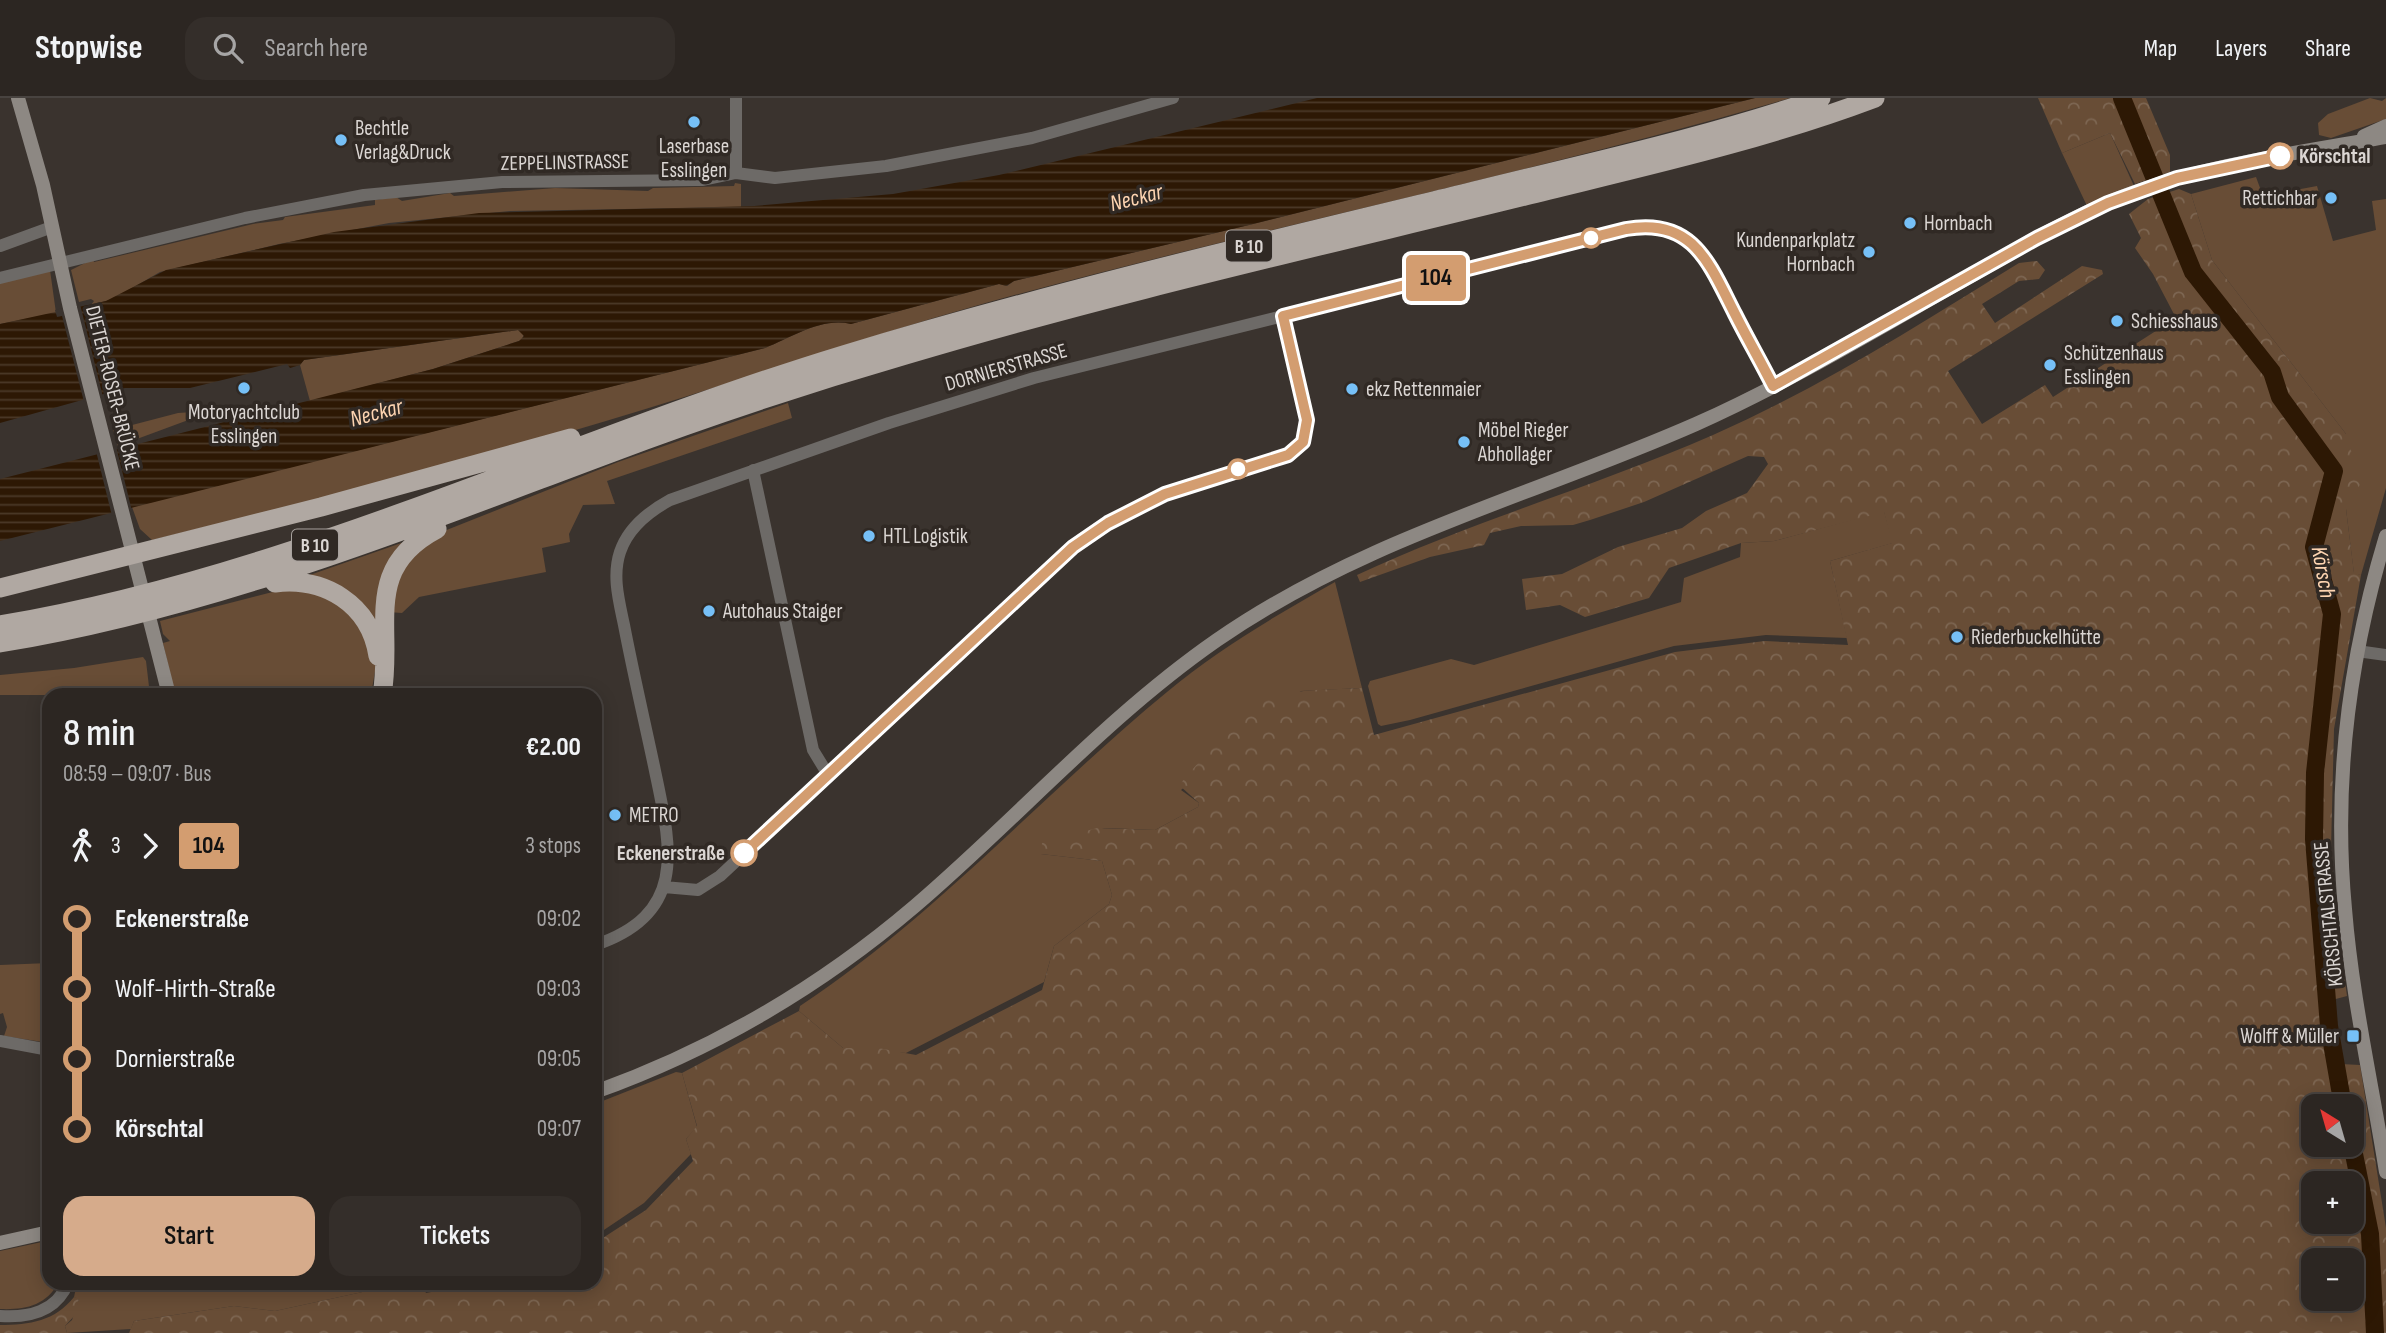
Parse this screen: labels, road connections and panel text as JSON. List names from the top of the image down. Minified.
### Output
{"streets":{"highway":["B 10"],"main road":["DIETER-ROSER-BRÜCKE","KÖRSCHTALSTRASSE"],"street":["ZEPPELINSTRASSE","DORNIERSTRASSE"]},"water":["Neckar","Körsch"],"places":{"other":["Laserbase Esslingen","Bechtle Verlag&Druck","Körschtal","Rettichbar","Hornbach","Kundenparkplatz Hornbach","Schiesshaus","Schützenhaus Esslingen","Motoryachtclub Esslingen","ekz Rettenmaier","Möbel Rieger Abhollager","HTL Logistik","Autohaus Staiger","Riederbuckelhütte","METRO","Eckenerstraße"],"transit":["Wolff & Müller"]},"lines":["bus line 104"],"north":"top left","page":{"header":"Stopwise","search":"Search here","nav":["Map","Layers","Share"],"on_map":"104","heading":["8 min","08:59 – 09:07 · Bus","€2.00"],"legs":["3","104","3 stops"],"list":[{"name":"Eckenerstraße","value":"09:02"},{"name":"Wolf-Hirth-Straße","value":"09:03"},{"name":"Dornierstraße","value":"09:05"},{"name":"Körschtal","value":"09:07"}],"map_buttons":["+","−"],"buttons":["Start","Tickets"]}}
